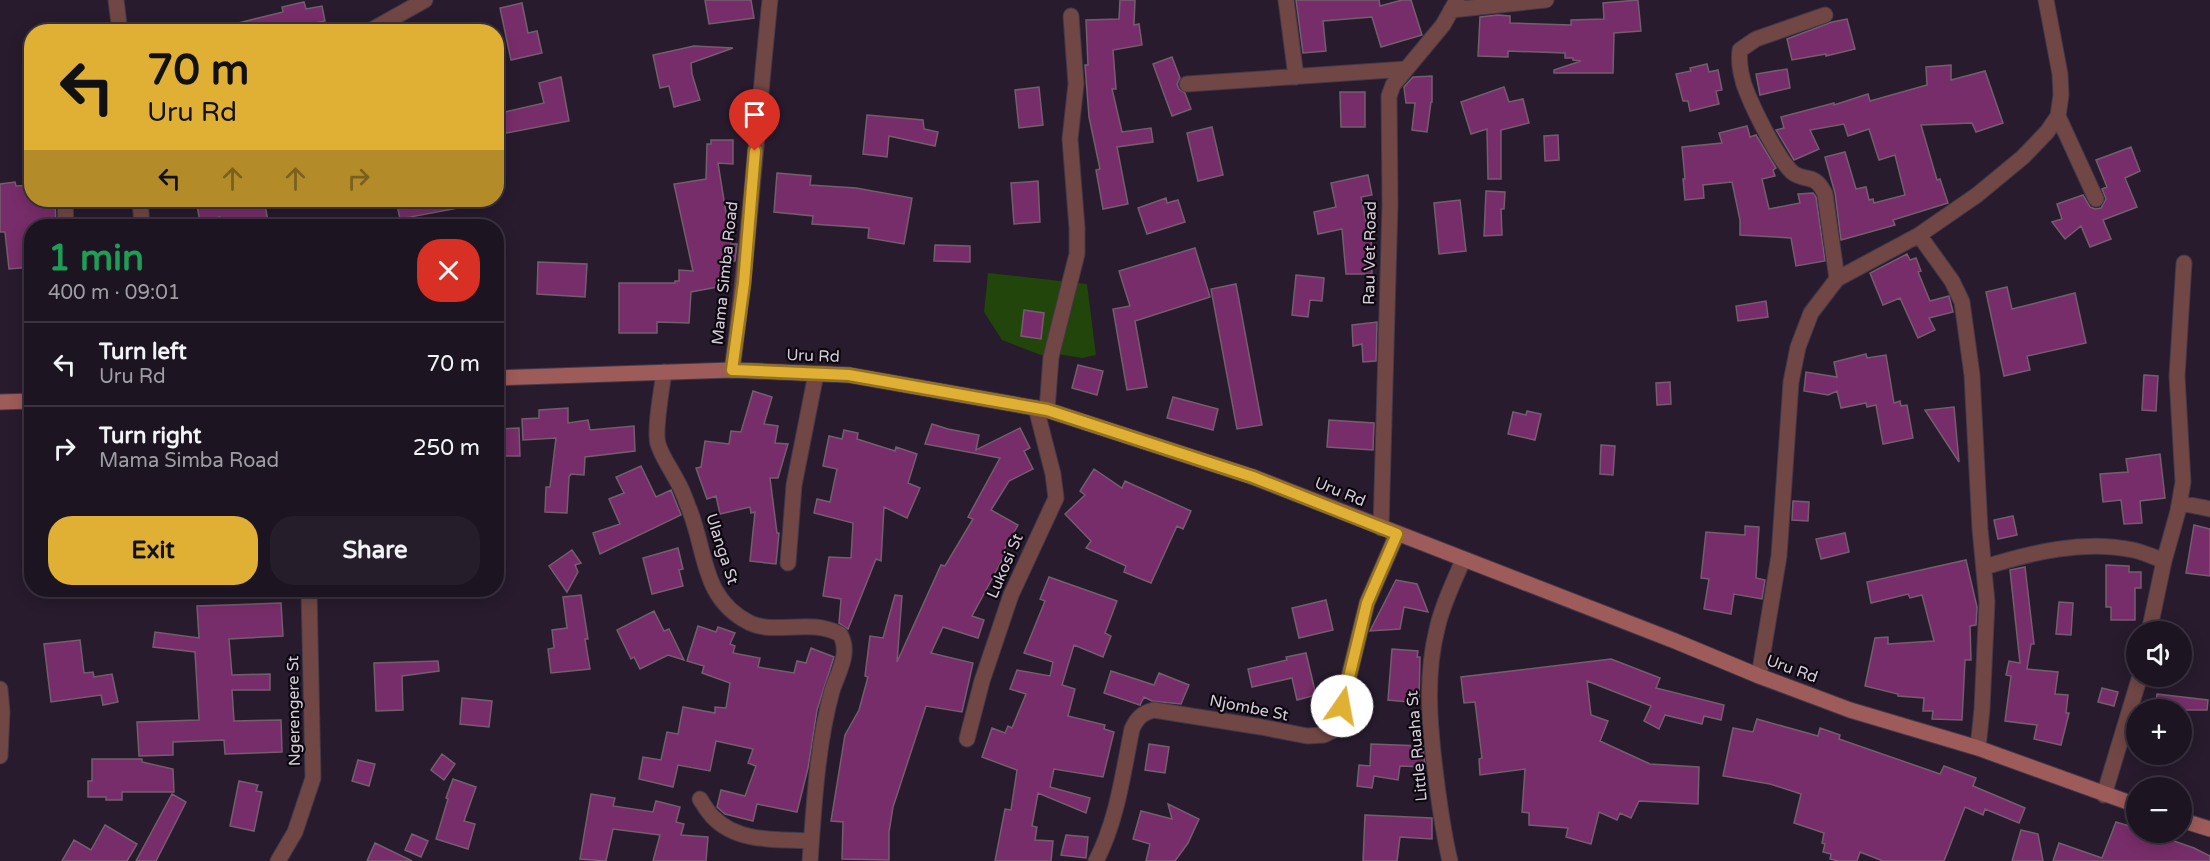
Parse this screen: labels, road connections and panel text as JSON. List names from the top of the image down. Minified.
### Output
{"streets":{"street":["Rau Vet Road","Mama Simba Road","Uru Rd","Ulanga St","Lukosi St","Njombe St","Ngerengere St","Little Ruaha St"]},"crossings":[["Rau Vet Road","Uru Rd"],["Mama Simba Road","Uru Rd"],["Uru Rd","Ulanga St"],["Uru Rd","Lukosi St"],["Uru Rd","Njombe St"],["Uru Rd","Little Ruaha St"]],"page":{"turn":["70 m","Uru Rd"],"heading":["1 min","400 m · 09:01"],"list":[{"name":"Turn left","note":"Uru Rd","value":"70 m"},{"name":"Turn right","note":"Mama Simba Road","value":"250 m"}],"buttons":["Exit","Share"],"map_buttons":["+","−"]}}
